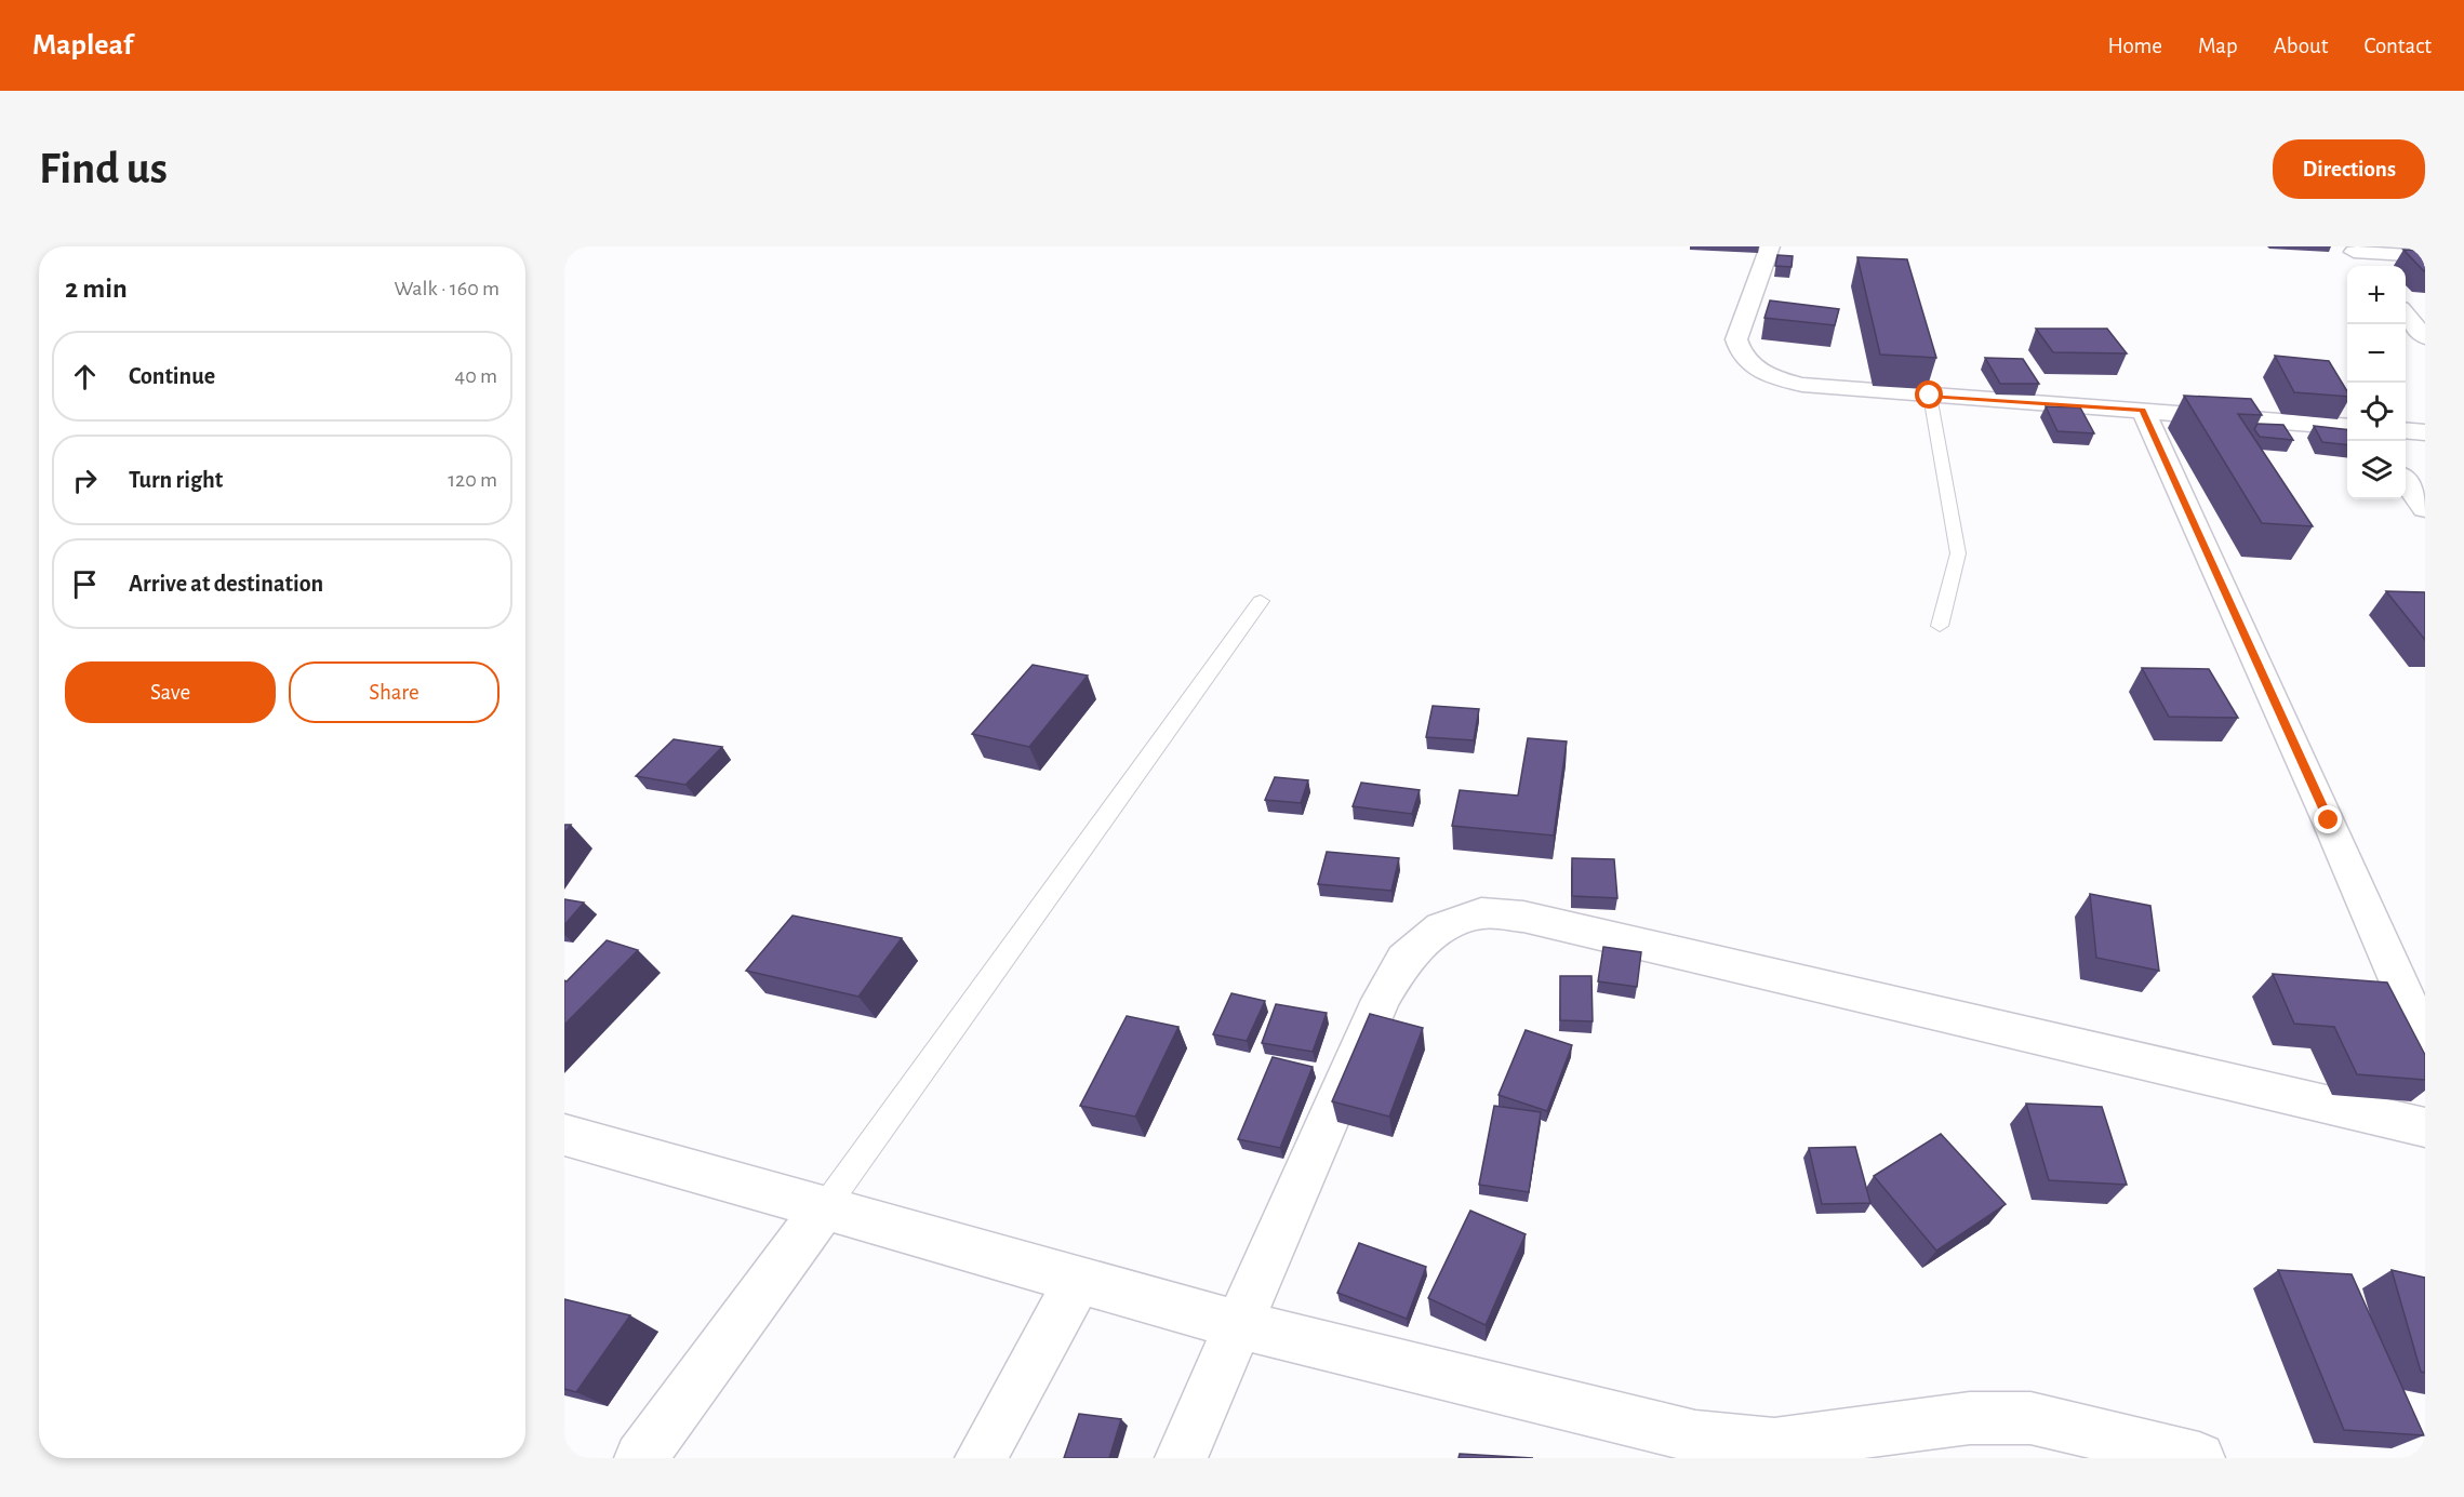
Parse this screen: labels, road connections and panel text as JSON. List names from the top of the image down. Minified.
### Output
{"page":{"header":"Mapleaf","nav":["Home","Map","About","Contact"],"buttons":["Directions",["Save","Share"]],"title":"Find us","heading":["2 min","Walk · 160 m"],"map_buttons":["+","−"],"list":[["Continue","40 m"],["Turn right","120 m"],"Arrive at destination"]}}
